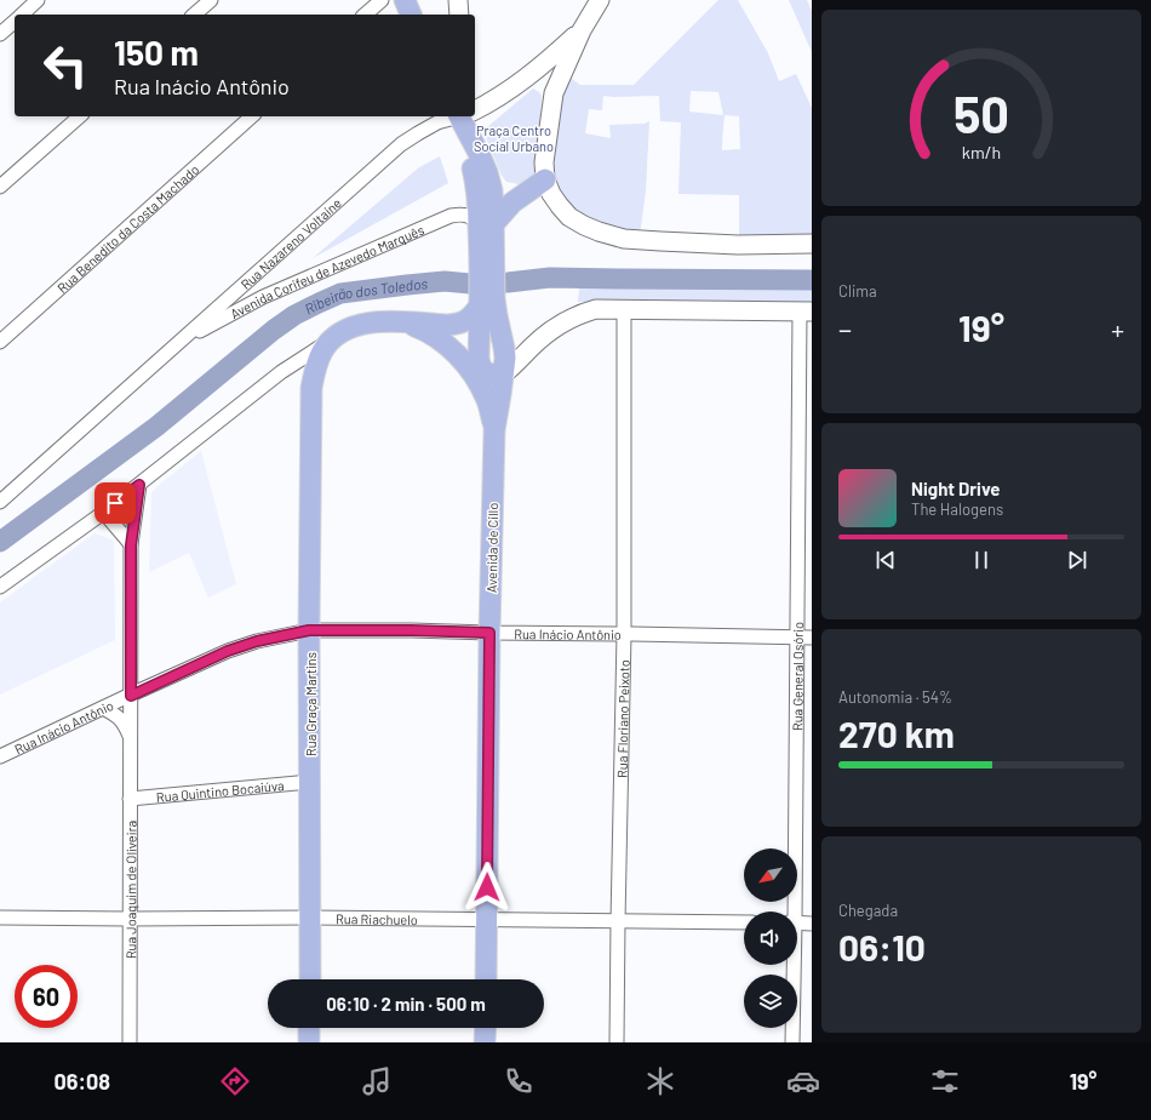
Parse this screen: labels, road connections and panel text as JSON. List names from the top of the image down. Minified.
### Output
{"streets":{"main road":["Avenida de Cillo","Rua Graça Martins"],"street":["Rua Benedito da Costa Machado","Rua Nazareno Voltaine","Avenida Corifeu de Azevedo Marquês","Rua Inácio Antônio","Rua General Osório","Rua Floriano Peixoto","Rua Quintino Bocaiúva","Rua Joaquim de Oliveira","Rua Riachuelo"]},"crossings":[["Rua Nazareno Voltaine","Avenida Corifeu de Azevedo Marquês"],["Avenida de Cillo","Rua Inácio Antônio"],["Avenida de Cillo","Rua Riachuelo"],["Rua Inácio Antônio","Rua General Osório"],["Rua Inácio Antônio","Rua Graça Martins"],["Rua Inácio Antônio","Rua Floriano Peixoto"],["Rua Inácio Antônio","Rua Joaquim de Oliveira"],["Rua Graça Martins","Rua Quintino Bocaiúva"],["Rua Graça Martins","Rua Riachuelo"],["Rua Floriano Peixoto","Rua Riachuelo"],["Rua Quintino Bocaiúva","Rua Joaquim de Oliveira"],["Rua Joaquim de Oliveira","Rua Riachuelo"]],"water":["Ribeirão dos Toledos"],"parks":["Praça Centro Social Urbano"],"north":"bottom left","page":{"turn":["150 m","Rua Inácio Antônio"],"tile":["Clima",["Autonomia · 54%","270 km"],["Chegada","06:10"]],"heat":["−","19°","+"],"song":["Night Drive","The Halogens"],"limit":"60","trip":"06:10 · 2 min · 500 m","tabs":["06:08","19°"],"gauge":["50","km/h"]}}
